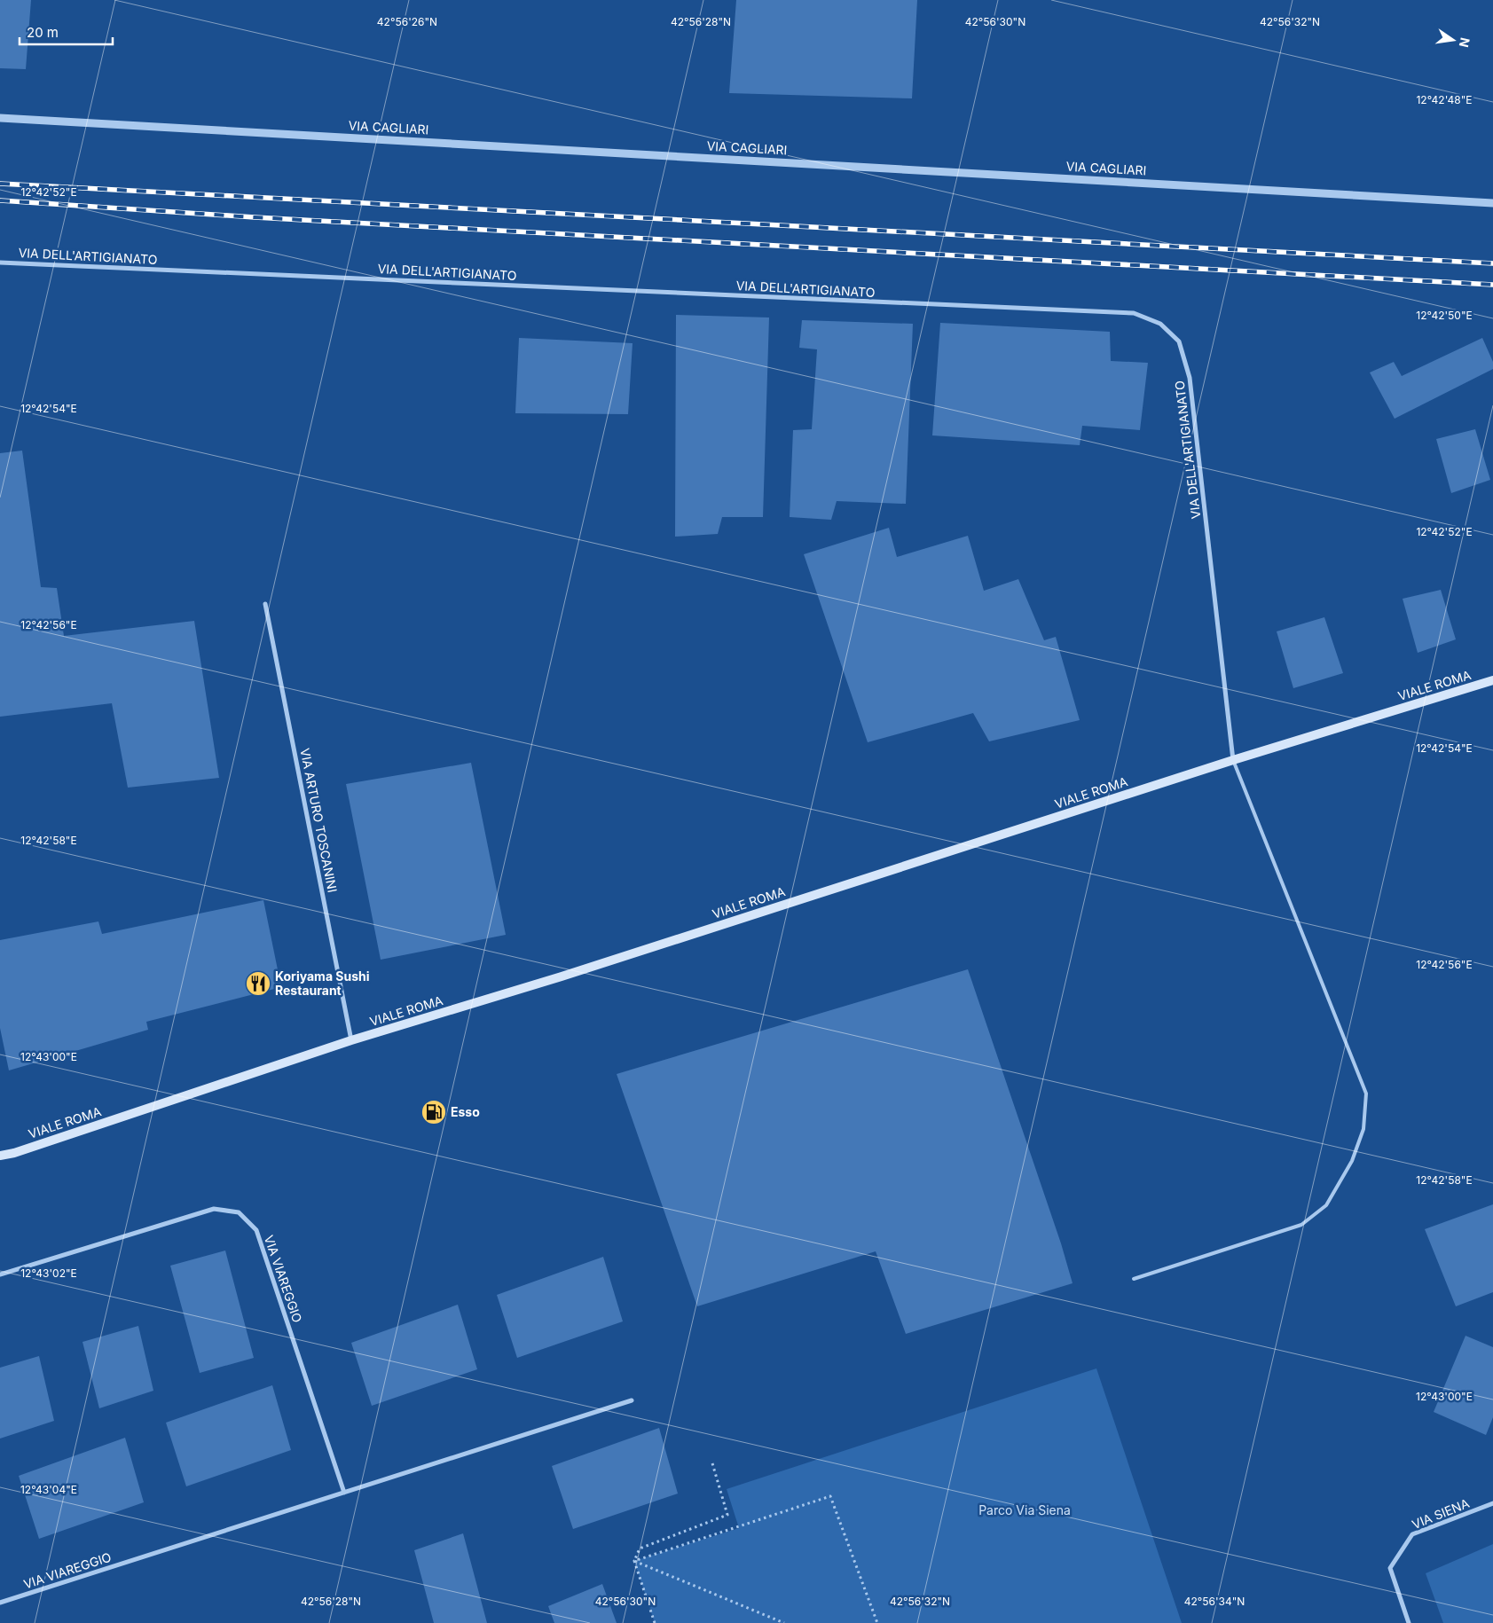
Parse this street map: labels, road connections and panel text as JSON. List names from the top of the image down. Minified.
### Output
{"streets":{"main road":["VIALE ROMA"],"street":["VIA CAGLIARI","VIA DELL'ARTIGIANATO","VIA ARTURO TOSCANINI","VIA VIAREGGIO","VIA SIENA"]},"crossings":[["VIA DELL'ARTIGIANATO","VIALE ROMA"],["VIALE ROMA","VIA ARTURO TOSCANINI"]],"parks":["Parco Via Siena"],"places":{"restaurant":["Koriyama Sushi Restaurant"],"fuel station":["Esso"]},"scale_bar":"20 m","north":"right","coordinates":["42°56'26\"N","42°56'28\"N","42°56'30\"N","42°56'32\"N","12°42'48\"E","12°42'52\"E","12°42'50\"E","12°42'54\"E","12°42'56\"E","12°42'58\"E","12°43'00\"E","12°43'02\"E","12°43'04\"E","42°56'34\"N"]}
